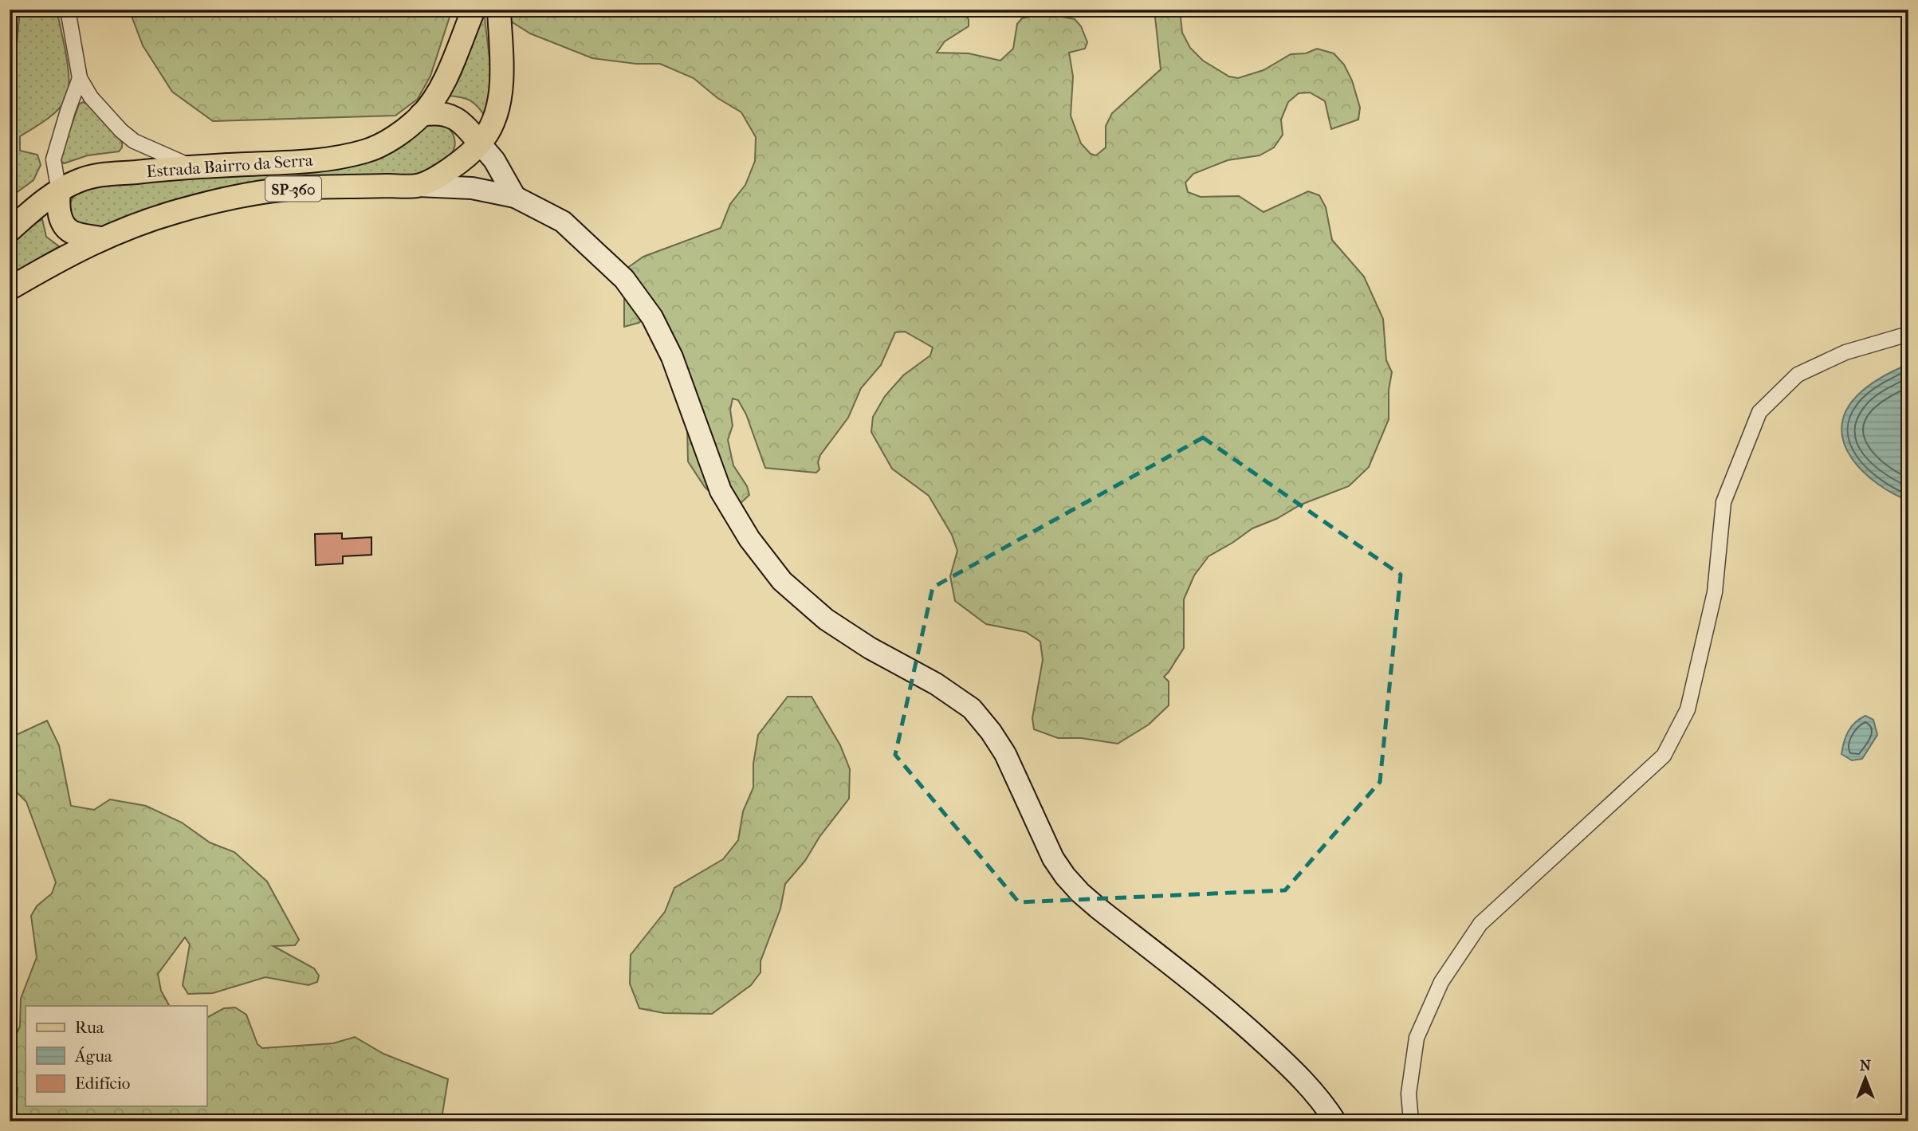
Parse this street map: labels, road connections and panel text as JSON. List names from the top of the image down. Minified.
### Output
{"streets":{"main road":["Estrada Bairro da Serra","SP-360"]},"crossings":[["Estrada Bairro da Serra","SP-360"]],"legend":["Rua","Água","Edifício"],"north":"top"}
